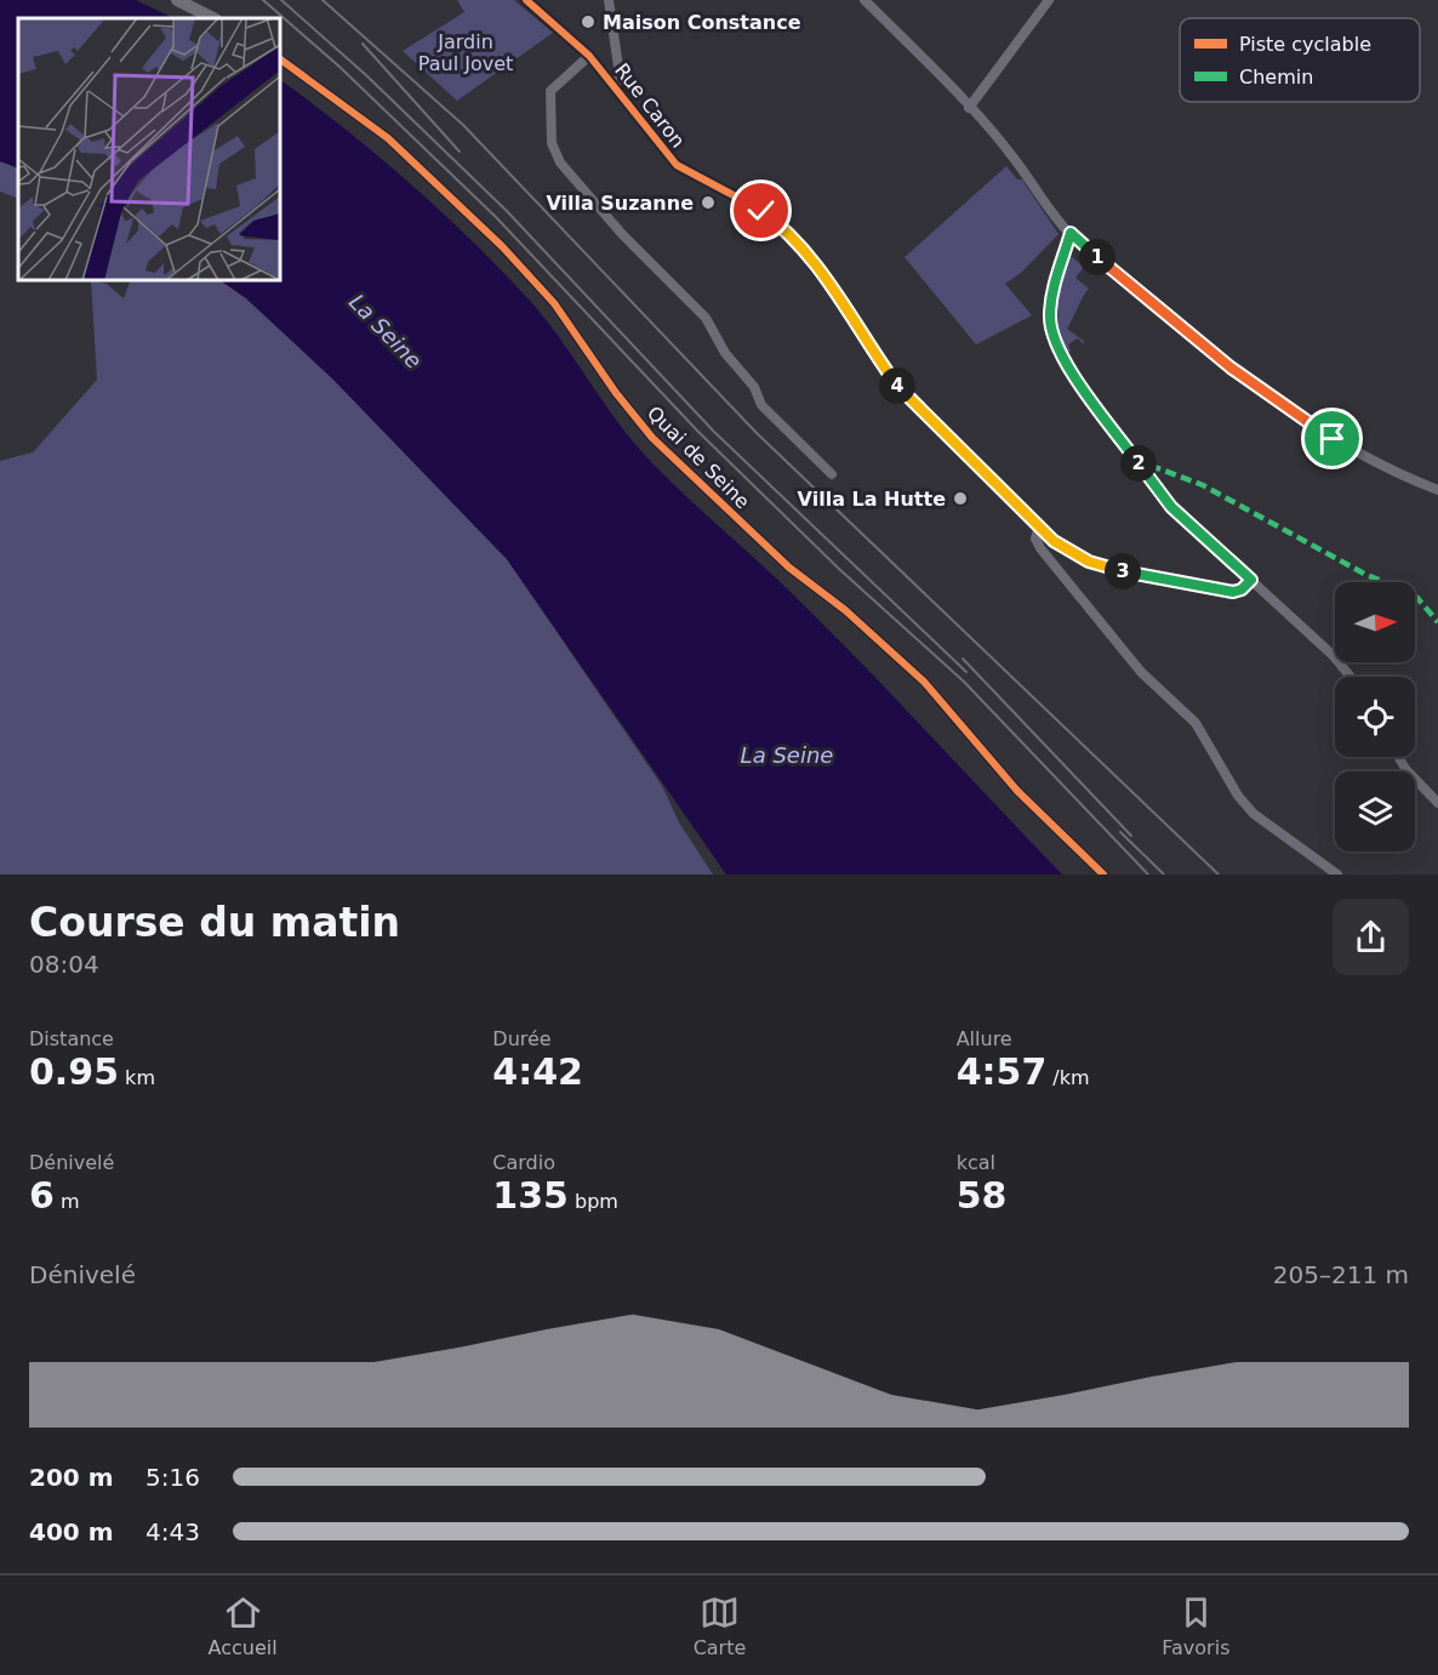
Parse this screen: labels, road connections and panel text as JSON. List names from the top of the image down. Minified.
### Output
{"streets":{"main road":["Quai de Seine"],"street":["Rue Caron"]},"water":["La Seine"],"parks":["Jardin Paul Jovet"],"places":["Maison Constance","Villa Suzanne","Villa La Hutte"],"legend":["Piste cyclable","Chemin"],"north":"right","page":{"pins":["1","4","2","3"],"heading":["Course du matin","08:04"],"stats":[["Distance","0.95 km"],["Durée","4:42"],["Allure","4:57 /km"],["Dénivelé","6 m"],["Cardio","135 bpm"],["kcal","58"]],"chart":["Dénivelé","205–211 m"],"list":[{"name":"200 m","note":"5:16"},{"name":"400 m","note":"4:43"}],"tabs":["Accueil","Carte","Favoris"]}}
